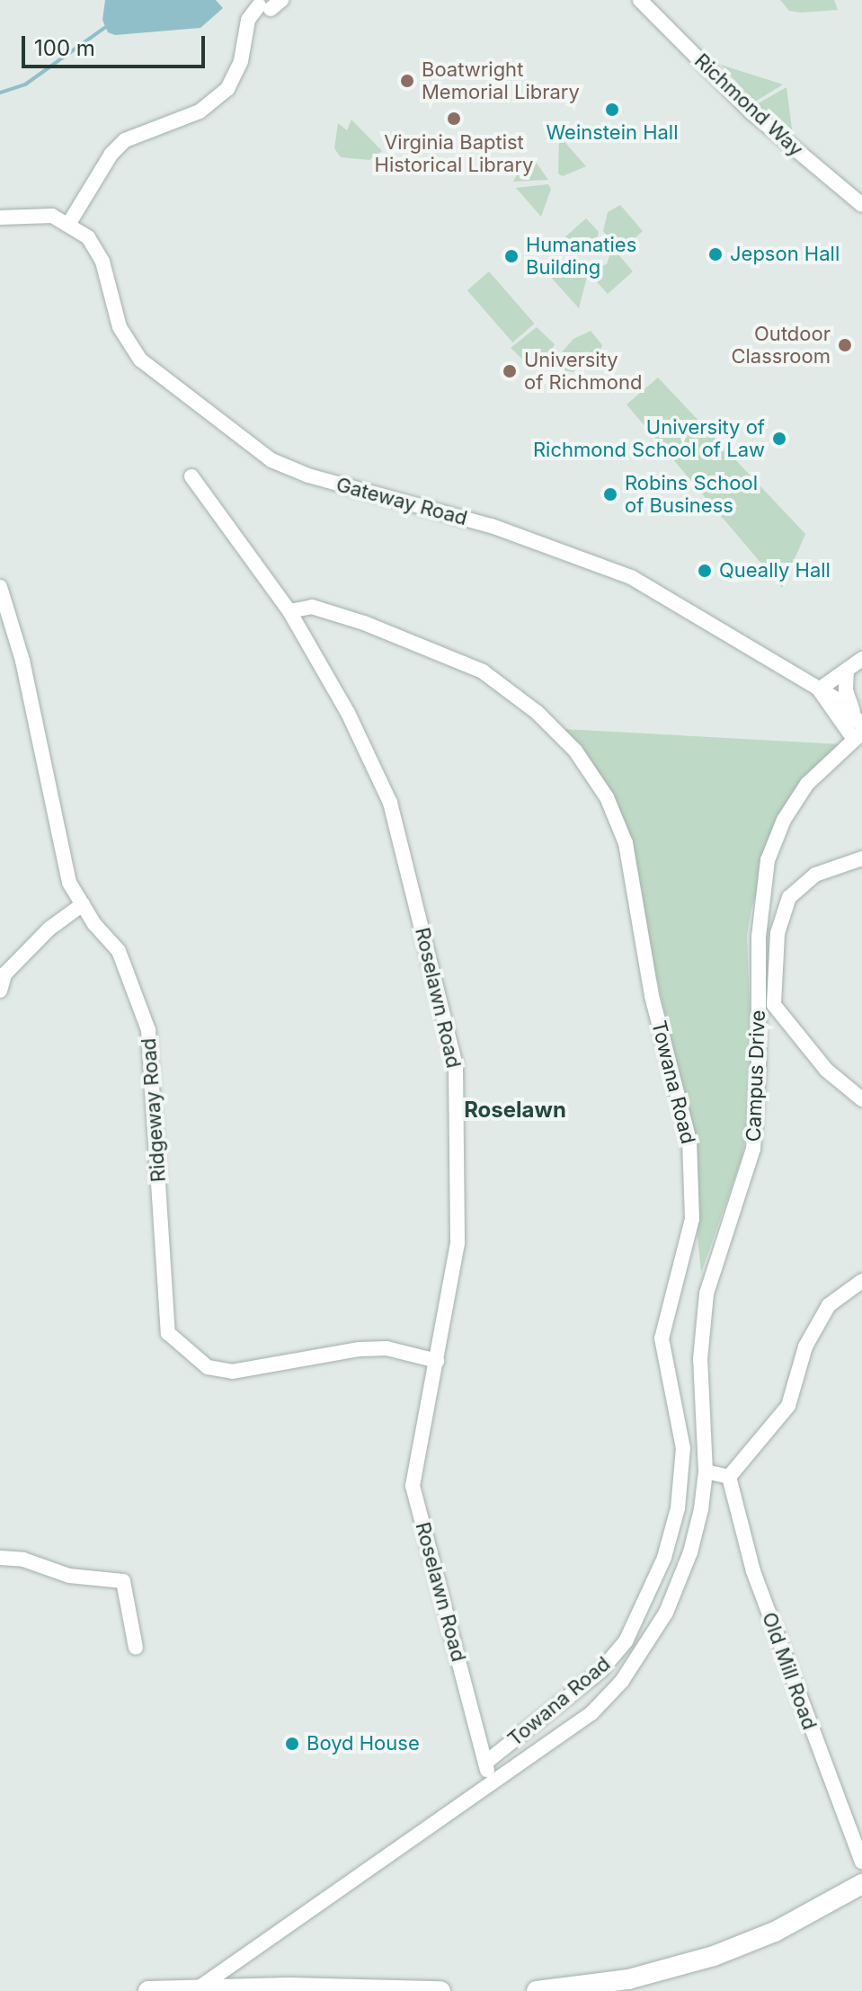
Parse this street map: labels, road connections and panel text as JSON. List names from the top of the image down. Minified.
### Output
{"streets":{"street":["Richmond Way","Gateway Road","Roselawn Road","Campus Drive","Towana Road","Ridgeway Road","Old Mill Road"]},"crossings":[["Gateway Road","Campus Drive"],["Roselawn Road","Towana Road"],["Roselawn Road","Ridgeway Road"],["Campus Drive","Towana Road"]],"districts":["Roselawn"],"places":["Boatwright Memorial Library","Weinstein Hall","Virginia Baptist Historical Library","Jepson Hall","Humanaties Building","Outdoor Classroom","University of Richmond","University of Richmond School of Law","Robins School of Business","Queally Hall","Boyd House"],"scale_bar":"100 m"}
